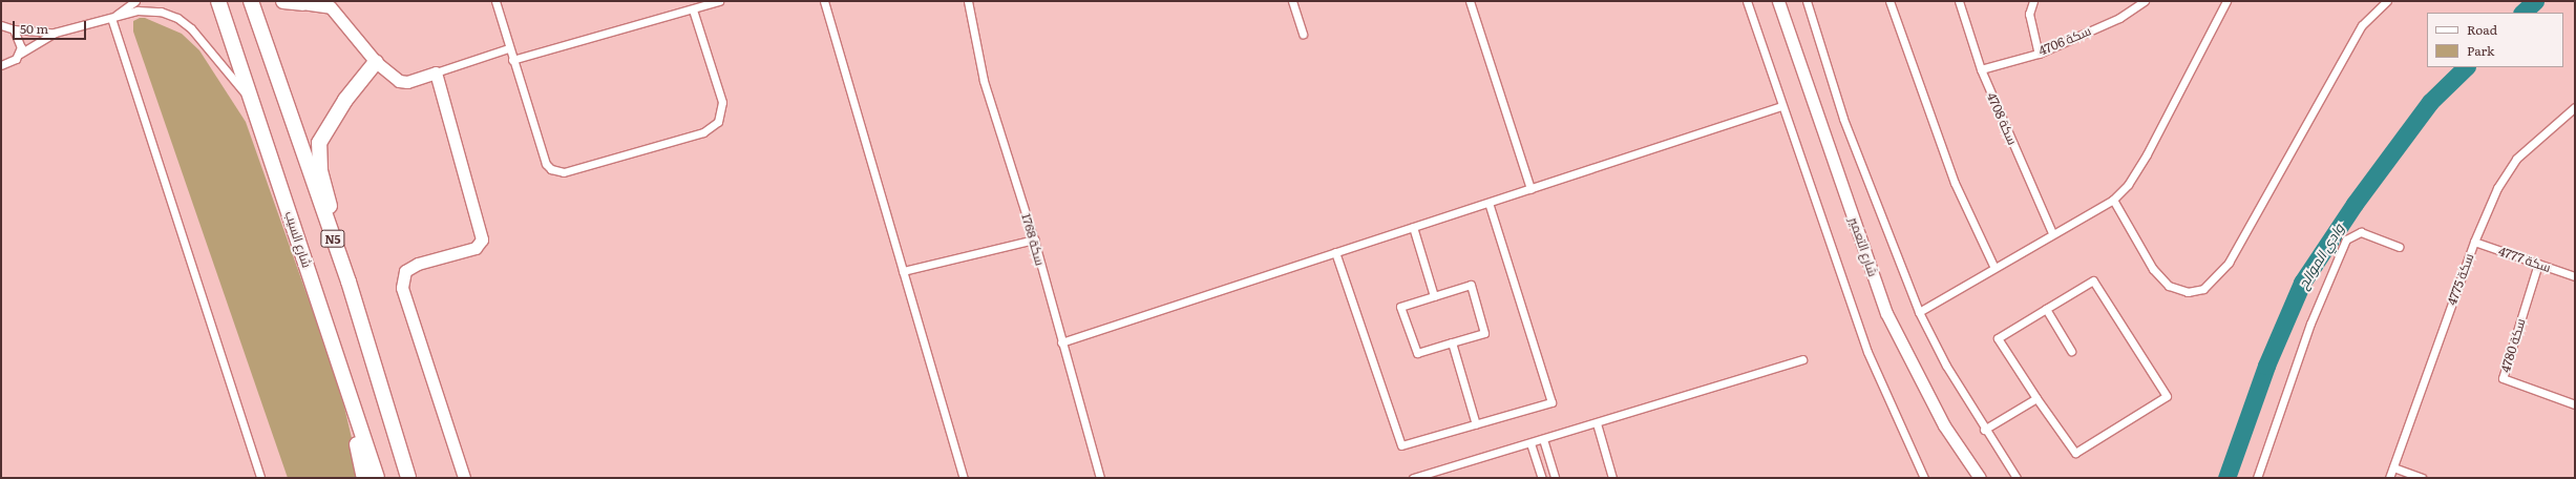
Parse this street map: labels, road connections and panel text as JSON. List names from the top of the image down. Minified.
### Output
{"streets":{"highway":["N5","شارع السيب"],"street":["سكة 4706","سكة 4708","سكة 1768","شارع التعمير","سكة 4777","سكة 4775","سكة 4780"]},"crossings":[["سكة 4706","سكة 4708"],["سكة 4777","سكة 4775"],["سكة 4777","سكة 4780"]],"water":["وادي الموالح"],"legend":["Road","Park"],"scale_bar":"50 m"}
